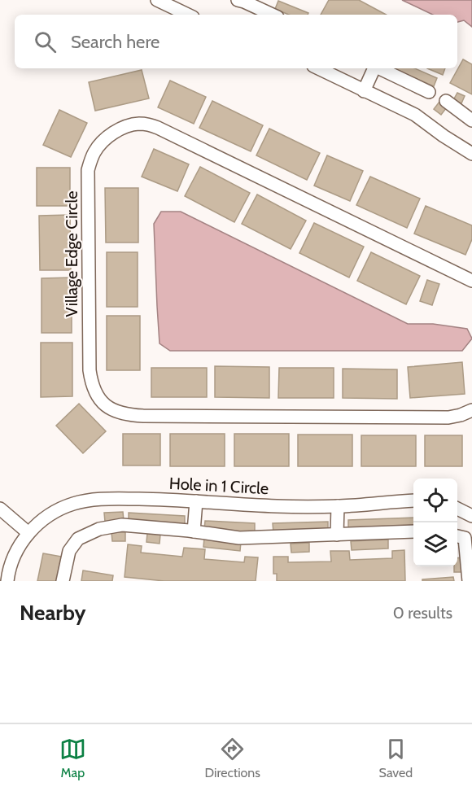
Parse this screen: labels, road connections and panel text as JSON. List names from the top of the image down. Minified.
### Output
{"streets":{"street":["Village Edge Circle","Hole in 1 Circle"]},"page":{"search":"Search here","heading":["Nearby","0 results"],"nav":["Map","Directions","Saved"]}}
